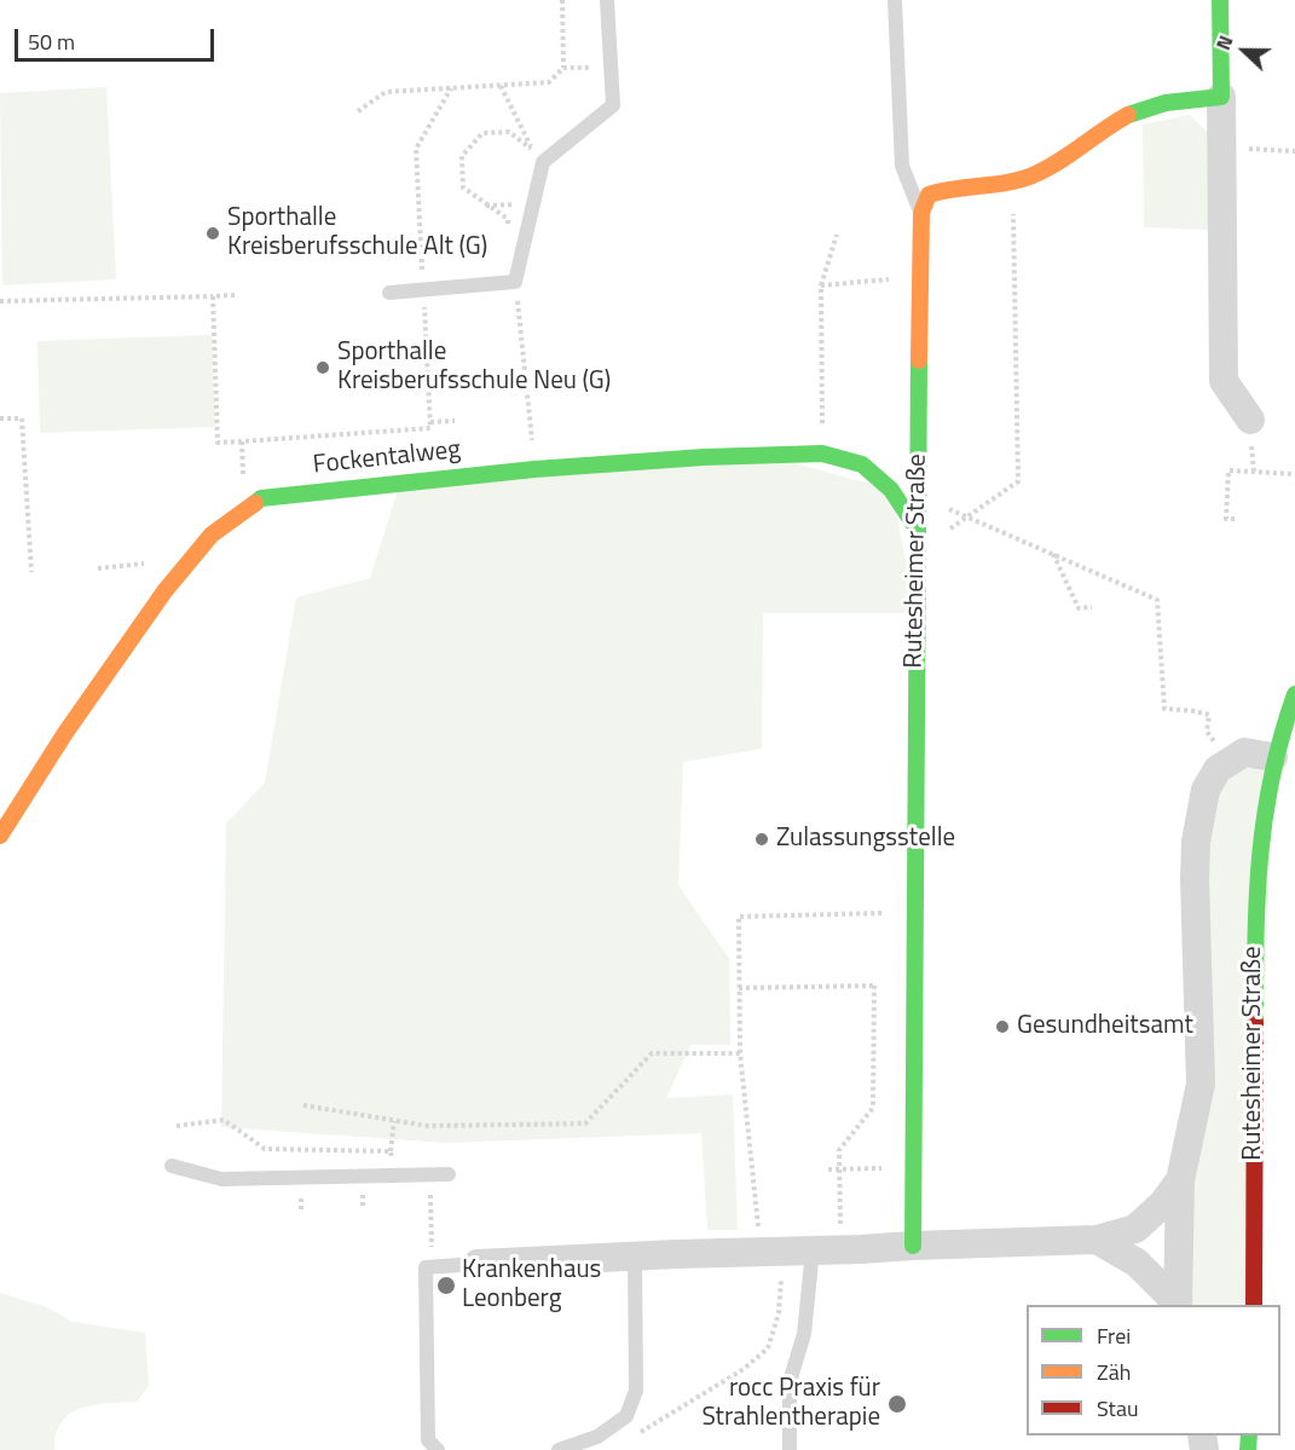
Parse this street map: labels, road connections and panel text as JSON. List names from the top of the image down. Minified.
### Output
{"streets":{"street":["Fockentalweg","Rutesheimer Straße"]},"crossings":[["Fockentalweg","Rutesheimer Straße"]],"places":["Sporthalle Kreisberufsschule Alt (G)","Sporthalle Kreisberufsschule Neu (G)","Zulassungsstelle","Gesundheitsamt","Krankenhaus Leonberg","rocc Praxis für Strahlentherapie"],"legend":["Frei","Zäh","Stau"],"scale_bar":"50 m","north":"left"}
